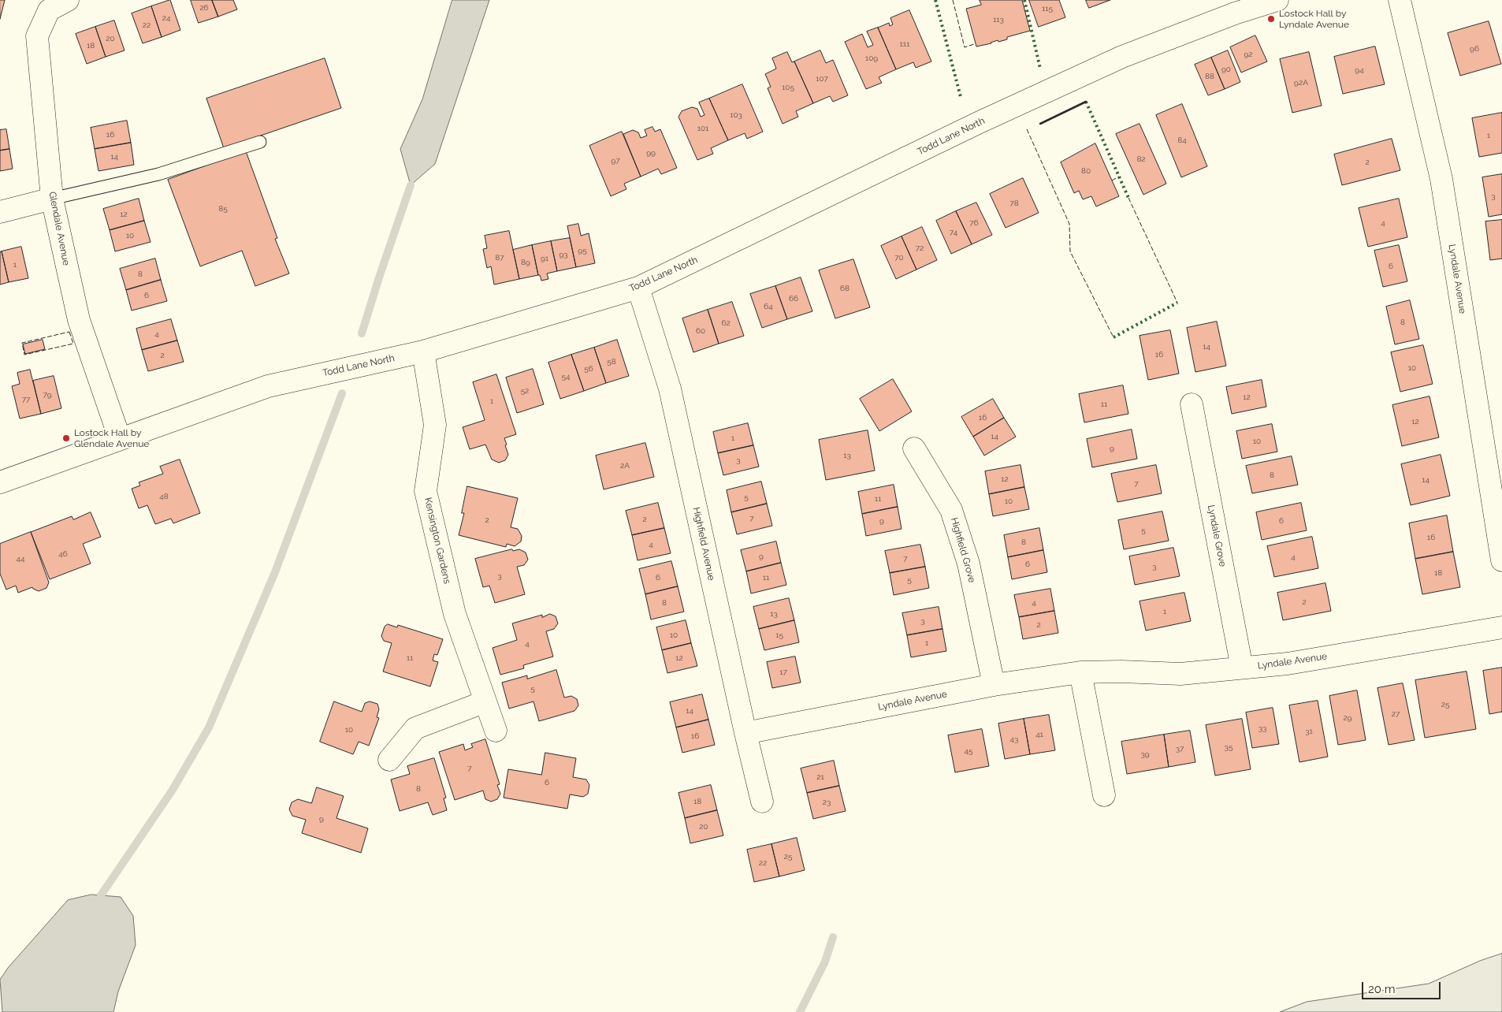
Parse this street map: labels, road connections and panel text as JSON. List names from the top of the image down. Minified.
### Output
{"streets":{"street":["Todd Lane North","Glendale Avenue","Lyndale Avenue","Lyndale Grove","Kensington Gardens","Highfield Avenue","Highfield Grove"]},"crossings":[["Todd Lane North","Glendale Avenue"],["Todd Lane North","Kensington Gardens"],["Todd Lane North","Highfield Avenue"],["Lyndale Avenue","Lyndale Grove"],["Lyndale Avenue","Highfield Avenue"],["Lyndale Avenue","Highfield Grove"]],"places":["Lostock Hall by Lyndale Avenue","Lostock Hall by Glendale Avenue"],"house_numbers":["26","115","24","113","22","20","111","18","96","92","109","90","94","88","107","92A","105","103","101","16","1","84","99","14","82","97","2","80","3","78","85","12","76","4","74","10","72","95","93","87","70","91","89","1","6","8","68","6","66","64","8","62","60","4","14","16","2","58","10","56","54","52","79","12","77","1","11","16","12","14","1","10","9","13","3","2A","8","12","14","7","48","5","11","10","7","2","2","9","6","5","16","8","4","46","9","4","44","7","6","3","18","3","6","11","5","2","8","4","1","13","3","2","10","15","1","4","11","12","17","5","25","14","27","29","33","10","31","41","16","43","35","37","45","39","7","21","6","8","18","23","9","20","25","22"],"scale_bar":"20 m"}
